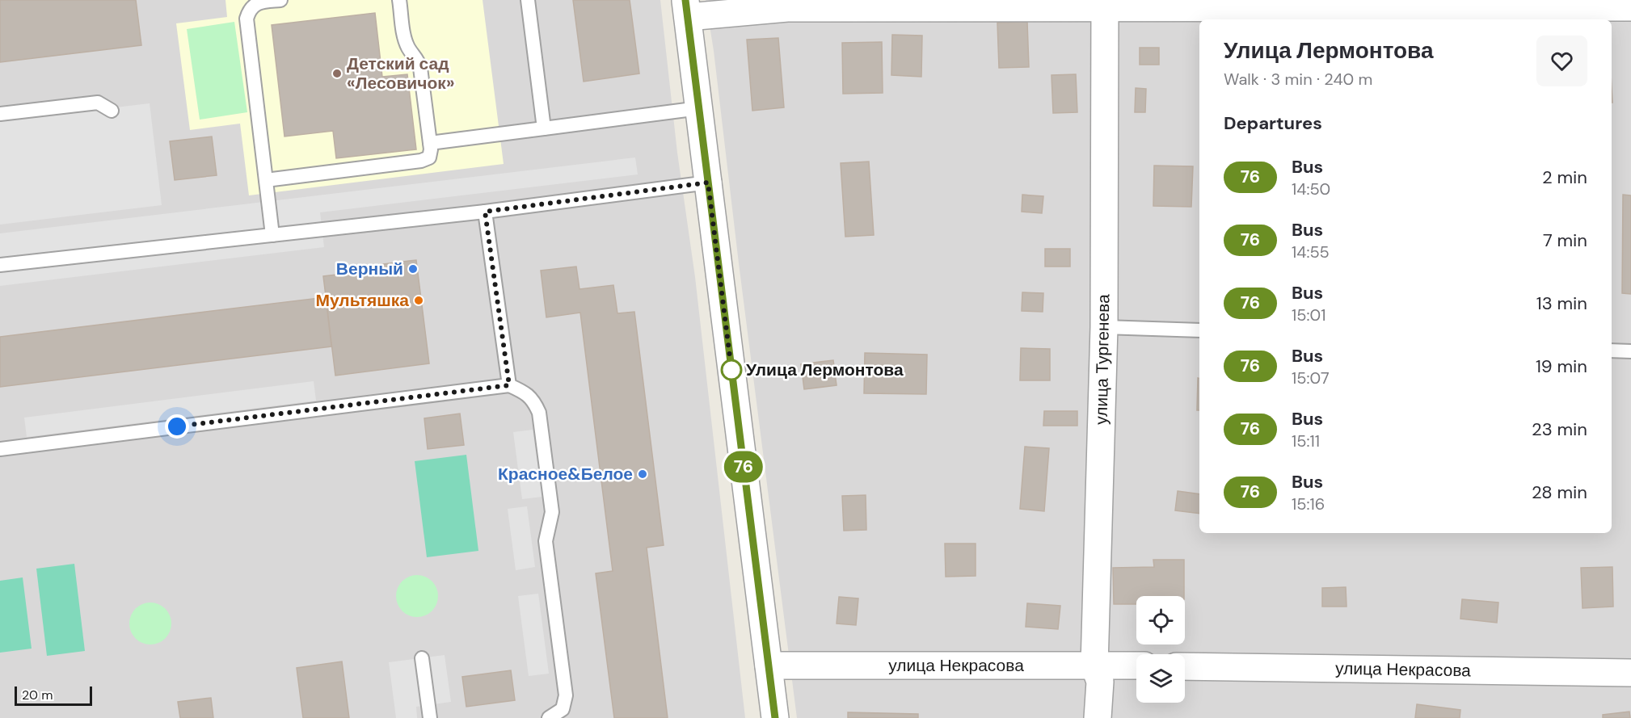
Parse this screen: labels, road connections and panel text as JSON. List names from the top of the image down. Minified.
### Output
{"streets":{"street":["улица Тургенева","улица Некрасова"]},"crossings":[["улица Тургенева","улица Некрасова"]],"places":["Детский сад «Лесовичок»","Верный","Мультяшка","Улица Лермонтова","Красное&Белое"],"lines":["bus line 76"],"scale_bar":"20 m","page":{"on_map":"76","heading":[["Улица Лермонтова","Walk · 3 min · 240 m"],"Departures"],"list":[{"mark":"76","name":"Bus","note":"14:50","value":"2 min"},{"mark":"76","name":"Bus","note":"14:55","value":"7 min"},{"mark":"76","name":"Bus","note":"15:01","value":"13 min"},{"mark":"76","name":"Bus","note":"15:07","value":"19 min"},{"mark":"76","name":"Bus","note":"15:11","value":"23 min"},{"mark":"76","name":"Bus","note":"15:16","value":"28 min"}],"scale":"20 m"}}
